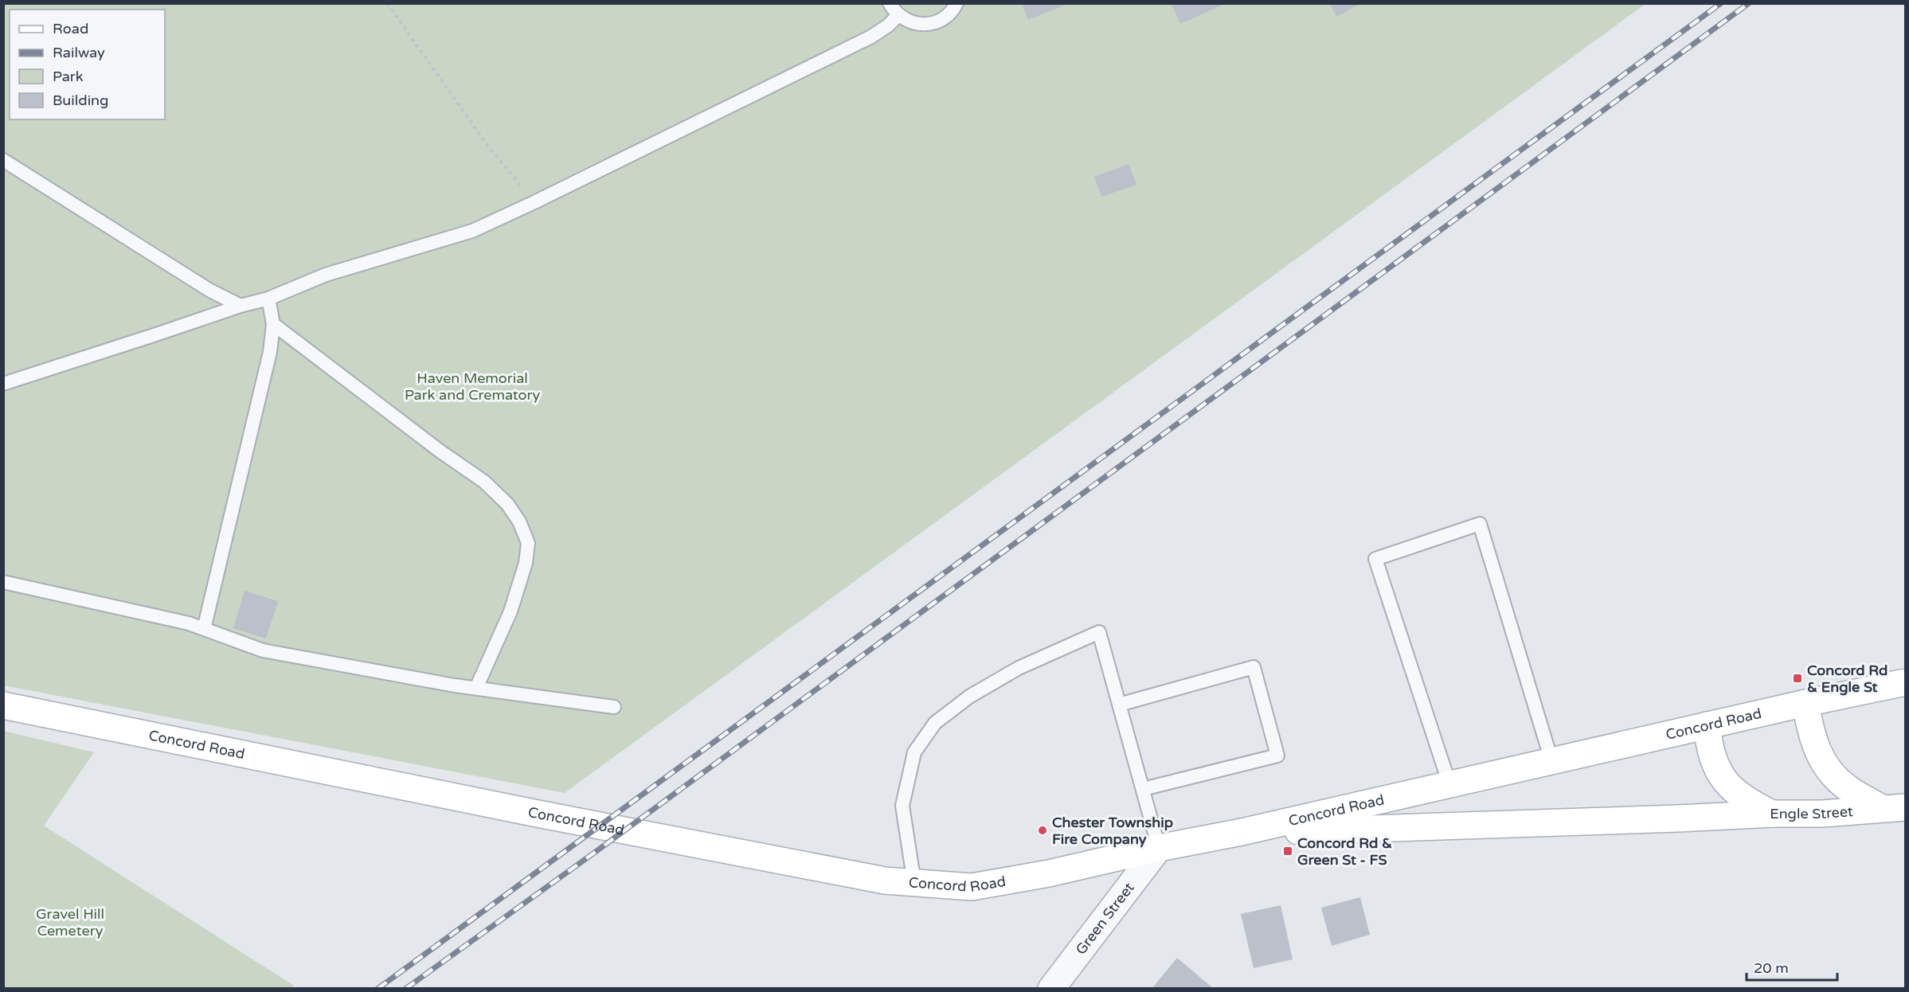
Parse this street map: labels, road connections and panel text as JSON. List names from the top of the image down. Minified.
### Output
{"streets":{"main road":["Concord Road","Engle Street"],"street":["Green Street"]},"crossings":[["Concord Road","Engle Street"],["Concord Road","Green Street"]],"parks":["Haven Memorial Park and Crematory","Gravel Hill Cemetery"],"places":{"transit":["Concord Rd & Engle St","Concord Rd & Green St - FS"],"other":["Chester Township Fire Company"]},"legend":["Road","Railway","Park","Building"],"scale_bar":"20 m"}
